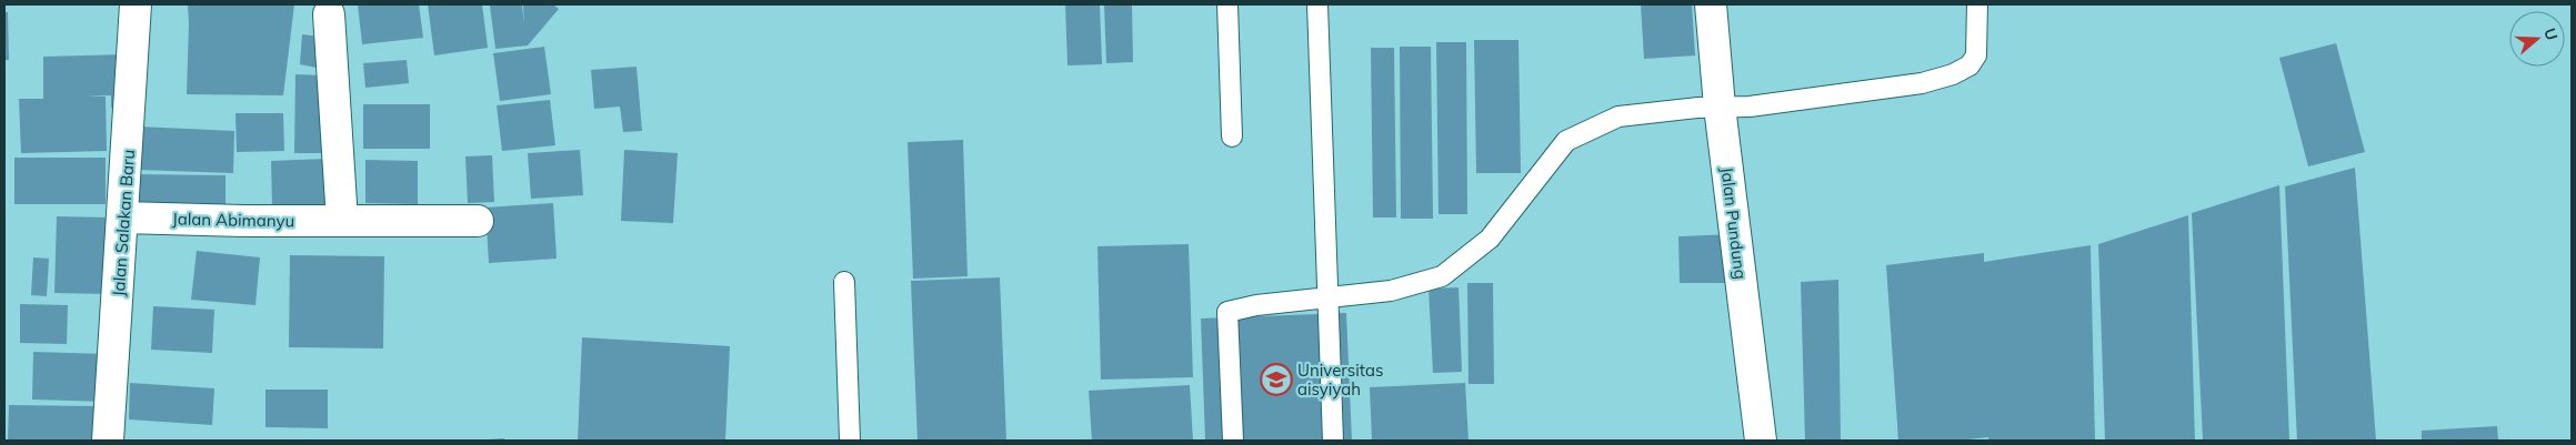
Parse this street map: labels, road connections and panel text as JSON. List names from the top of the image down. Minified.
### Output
{"streets":{"street":["Jalan Abimanyu","Jalan Salakan Baru","Jalan Pundung"]},"crossings":[["Jalan Abimanyu","Jalan Salakan Baru"]],"places":{"school or university":["Universitas aisyiyah"]},"north":"right"}
